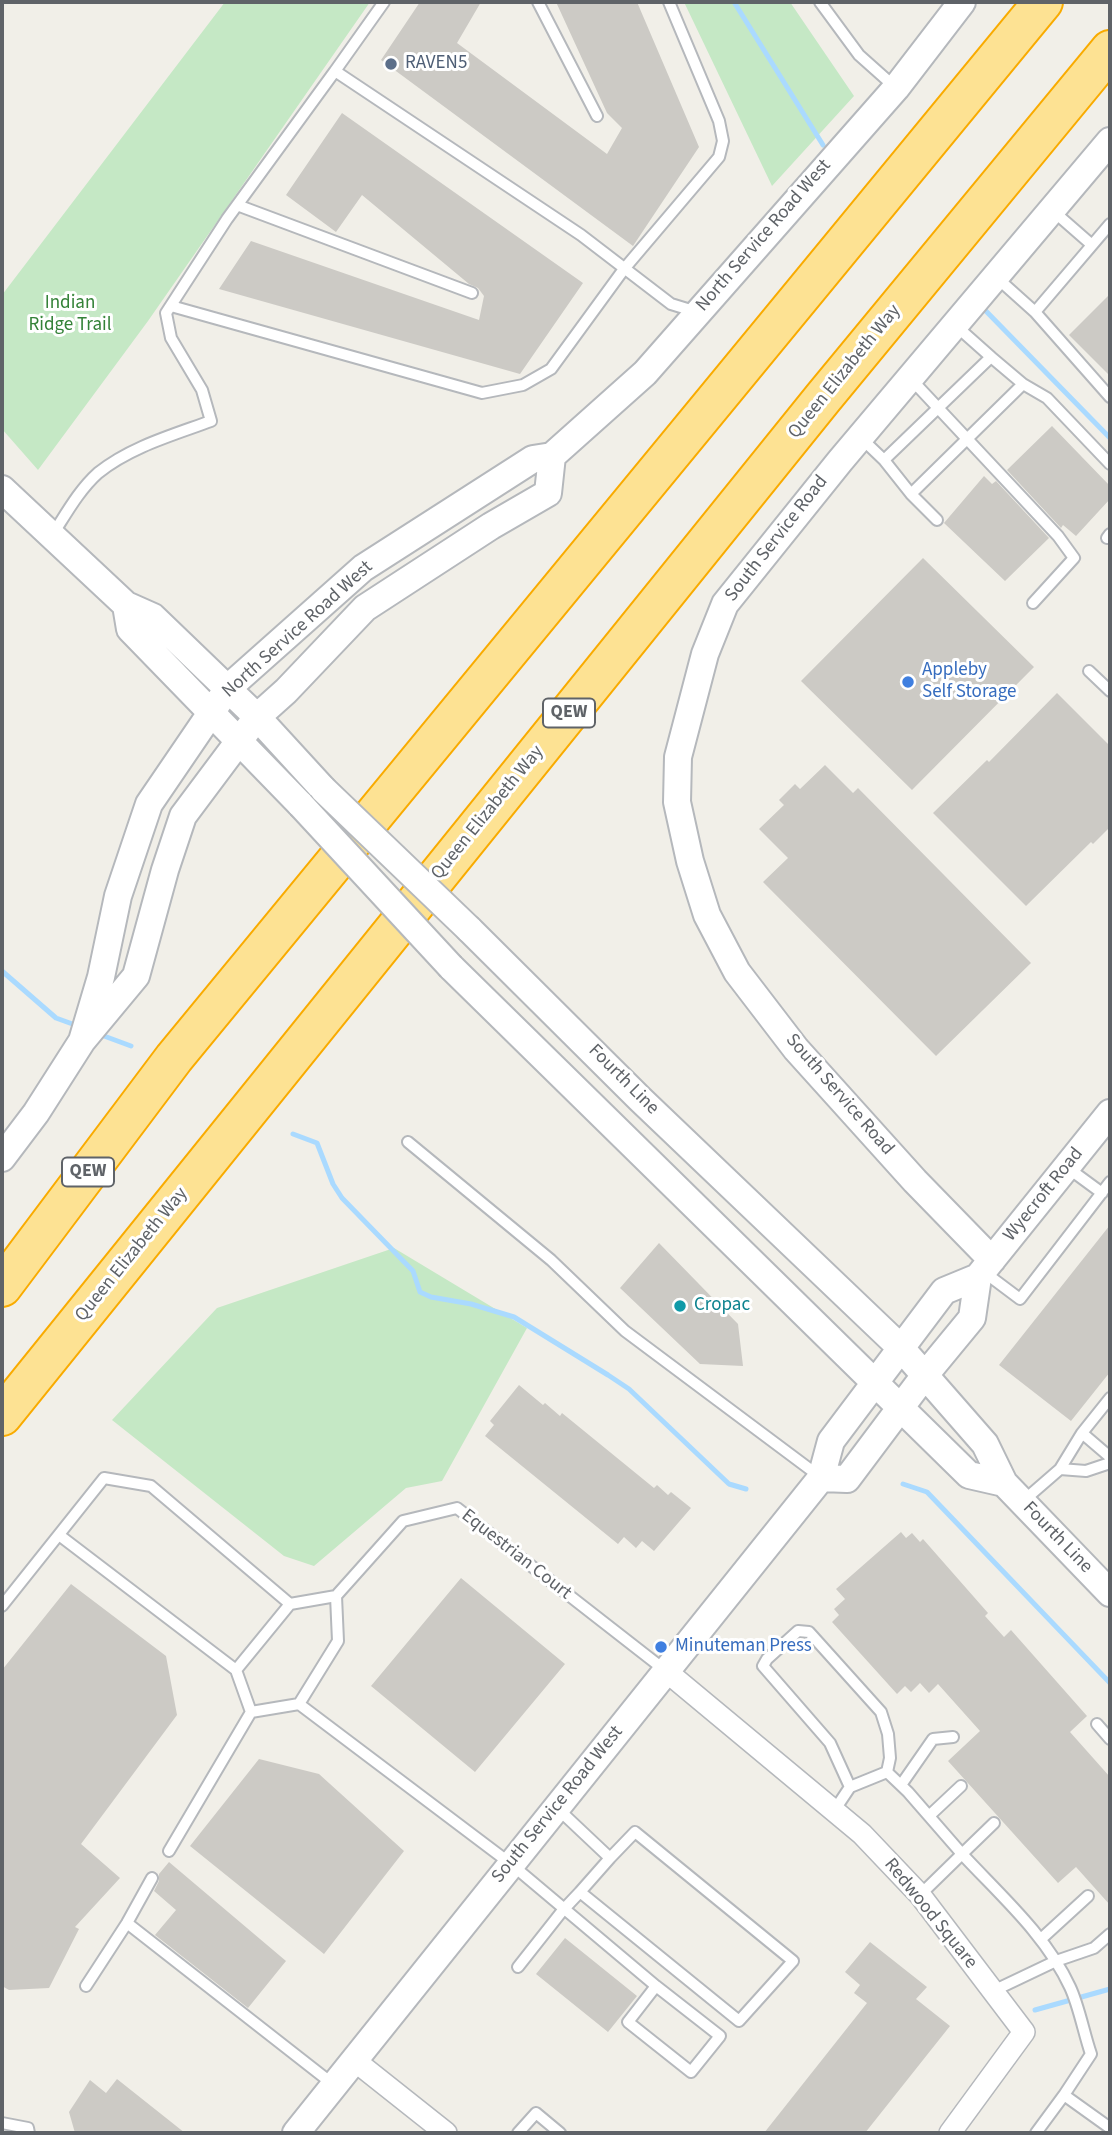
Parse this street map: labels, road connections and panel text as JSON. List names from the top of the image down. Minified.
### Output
{"streets":{"highway":["Queen Elizabeth Way","QEW"],"street":["North Service Road West","South Service Road","Fourth Line","Wyecroft Road","South Service Road West","Redwood Square"],"lane":["Equestrian Court"]},"crossings":[["North Service Road West","Fourth Line"],["South Service Road","Wyecroft Road"],["Fourth Line","Wyecroft Road"],["Fourth Line","South Service Road West"],["Wyecroft Road","South Service Road West"],["Equestrian Court","South Service Road West"],["Equestrian Court","Redwood Square"],["South Service Road West","Redwood Square"]],"parks":["Indian Ridge Trail"],"places":["RAVEN5","Appleby Self Storage","Cropac","Minuteman Press"]}
